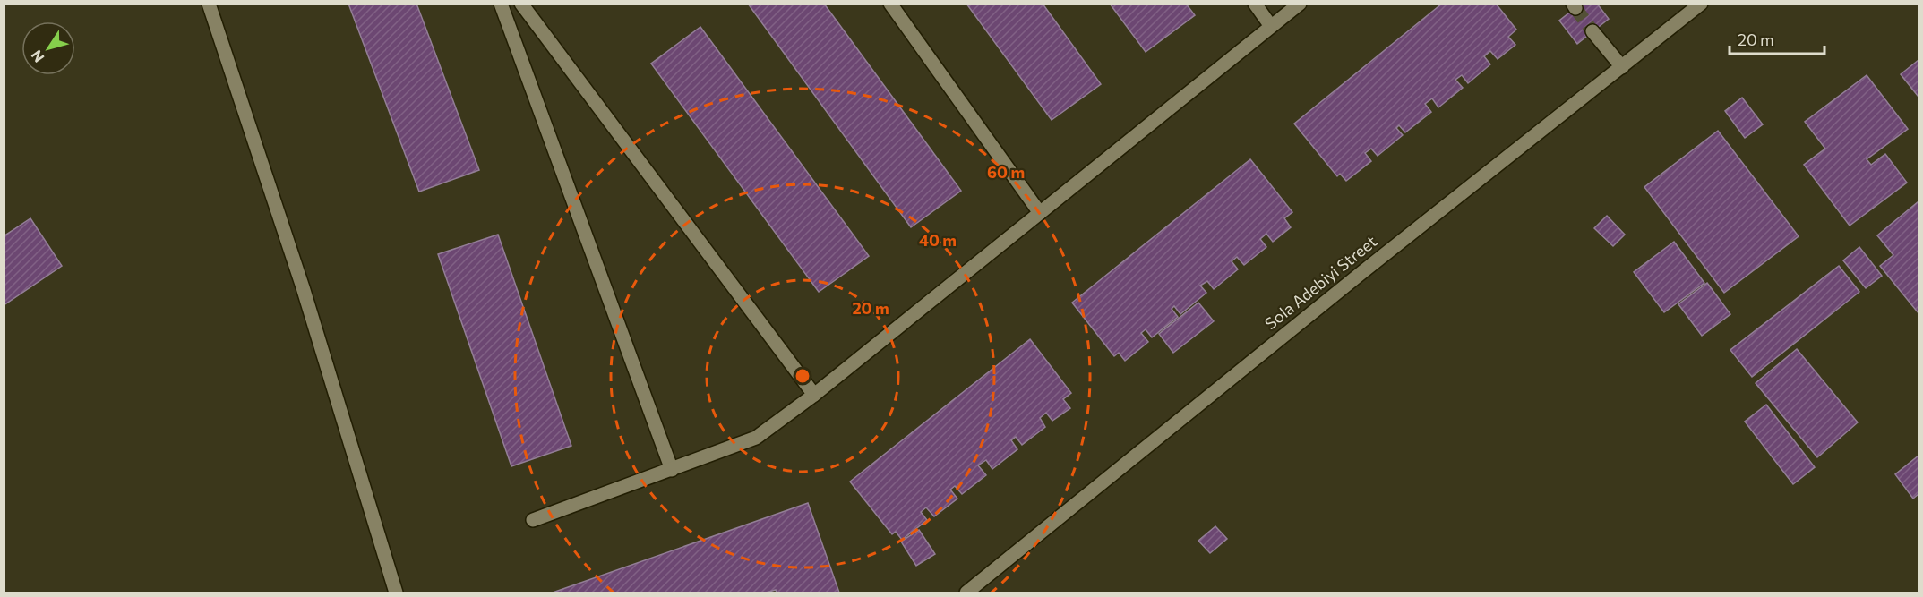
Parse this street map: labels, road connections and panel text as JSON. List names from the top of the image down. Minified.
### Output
{"streets":{"street":["Sola Adebiyi Street"]},"scale_bar":"20 m","north":"bottom left","rings":["60 m","40 m","20 m"]}
